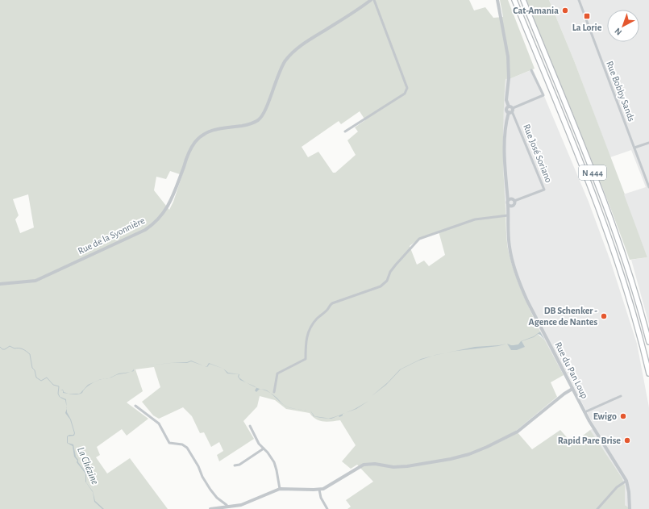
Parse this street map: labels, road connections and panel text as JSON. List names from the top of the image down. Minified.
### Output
{"streets":{"highway":["N 444"],"street":["Rue Bobby Sands","Rue José Soriano","Rue de la Syonnière","Rue du Pan Loup"]},"crossings":[["Rue José Soriano","Rue du Pan Loup"]],"water":["La Chézine"],"places":{"other":["Cat-Amania","DB Schenker - Agence de Nantes","Ewigo","Rapid Pare Brise"],"transit":["La Lorie"]},"north":"bottom left"}
